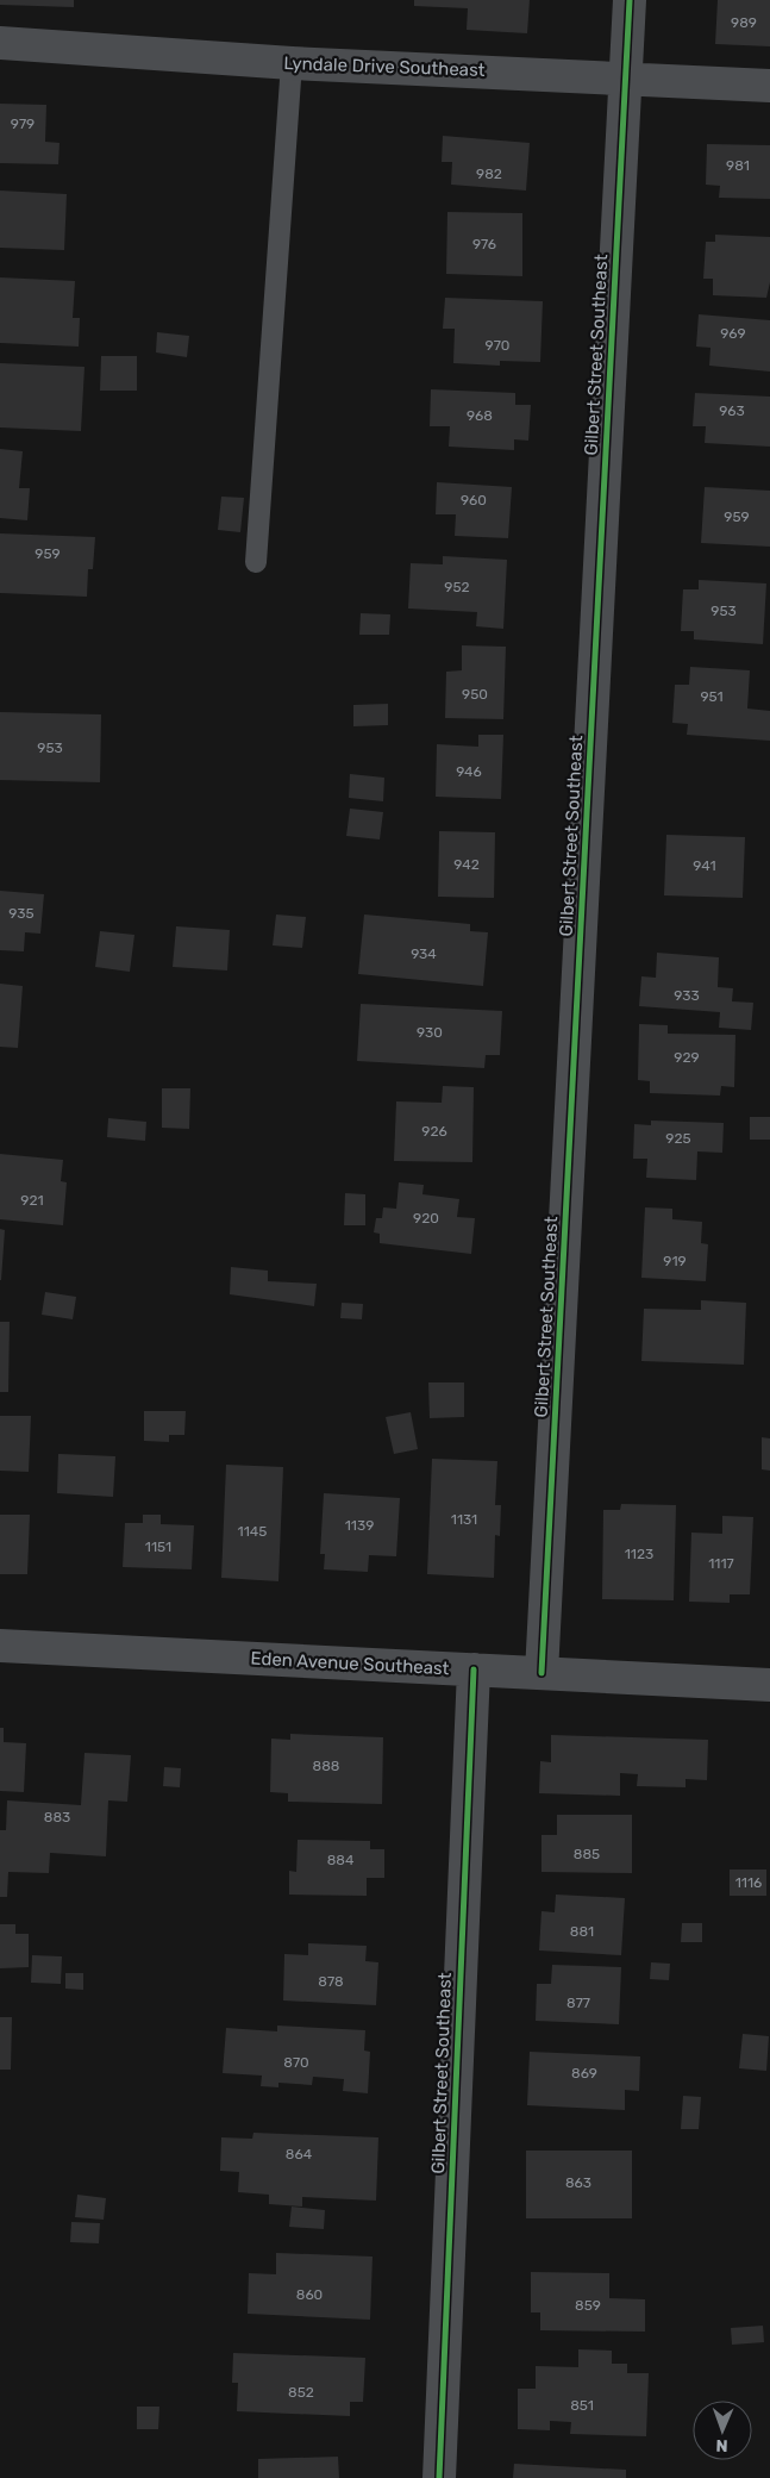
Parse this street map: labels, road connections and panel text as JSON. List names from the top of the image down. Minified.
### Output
{"streets":{"street":["Lyndale Drive Southeast","Gilbert Street Southeast","Eden Avenue Southeast"]},"crossings":[["Lyndale Drive Southeast","Gilbert Street Southeast"],["Gilbert Street Southeast","Eden Avenue Southeast"]],"house_numbers":["989","979","981","982","976","969","970","963","968","960","959","959","952","953","950","951","953","946","942","941","935","934","933","930","929","926","925","921","920","919","1131","1139","1145","1151","1123","1117","888","883","885","884","1116","881","878","877","870","869","864","863","860","859","852","851"],"north":"bottom"}
